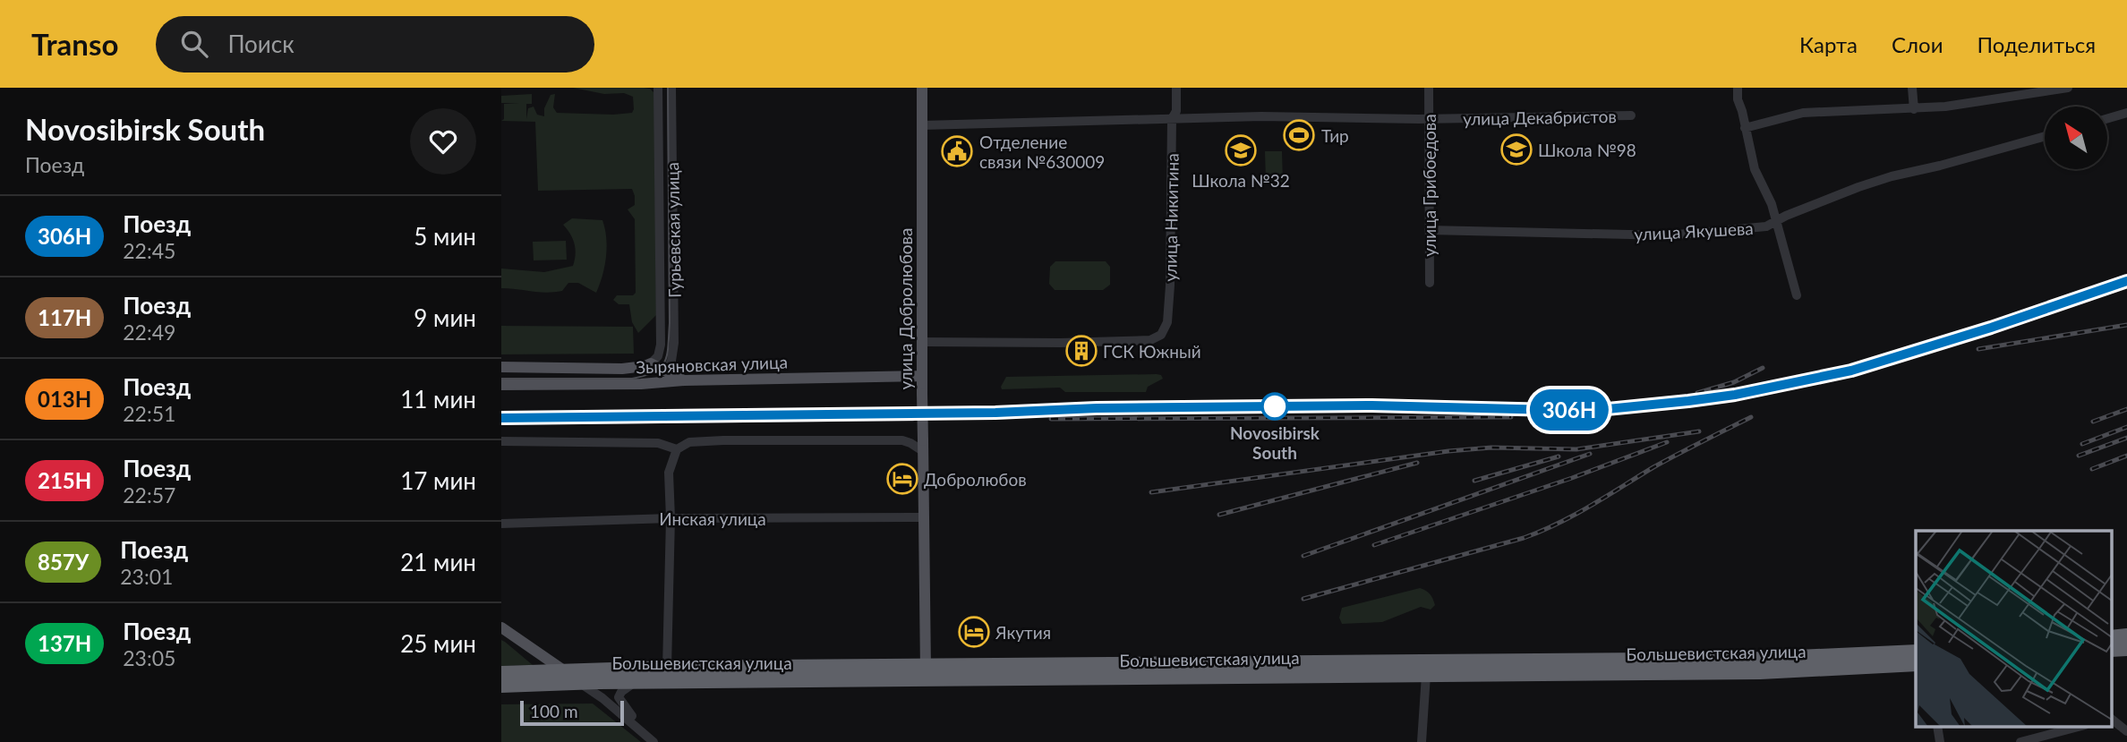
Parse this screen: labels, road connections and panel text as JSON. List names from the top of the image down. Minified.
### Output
{"streets":{"highway":["Большевистская улица"],"main road":["улица Добролюбова","Зыряновская улица"],"street":["улица Декабристов","улица Грибоедова","улица Никитина","Гурьевская улица","улица Якушева","Инская улица"]},"crossings":[["улица Декабристов","улица Грибоедова"],["улица Декабристов","улица Никитина"],["улица Декабристов","улица Добролюбова"],["улица Грибоедова","улица Якушева"],["улица Никитина","улица Добролюбова"],["Гурьевская улица","Зыряновская улица"],["улица Добролюбова","Зыряновская улица"],["улица Добролюбова","Инская улица"],["улица Добролюбова","Большевистская улица"]],"places":{"sports":["Тир"],"school or university":["Школа №98","Школа №32"],"public building":["Отделение связи №630009"],"building":["ГСК Южный"],"other":["Novosibirsk South"],"hotel":["Добролюбов","Якутия"]},"scale_bar":"100 m","north":"top left","page":{"header":"Transo","search":"Поиск","nav":["Карта","Слои","Поделиться"],"heading":["Novosibirsk South","Поезд"],"on_map":"306Н","list":[{"mark":"306Н","name":"Поезд","note":"22:45","value":"5 мин"},{"mark":"117Н","name":"Поезд","note":"22:49","value":"9 мин"},{"mark":"013Н","name":"Поезд","note":"22:51","value":"11 мин"},{"mark":"215Н","name":"Поезд","note":"22:57","value":"17 мин"},{"mark":"857У","name":"Поезд","note":"23:01","value":"21 мин"},{"mark":"137Н","name":"Поезд","note":"23:05","value":"25 мин"}],"scale":"100 m"}}
